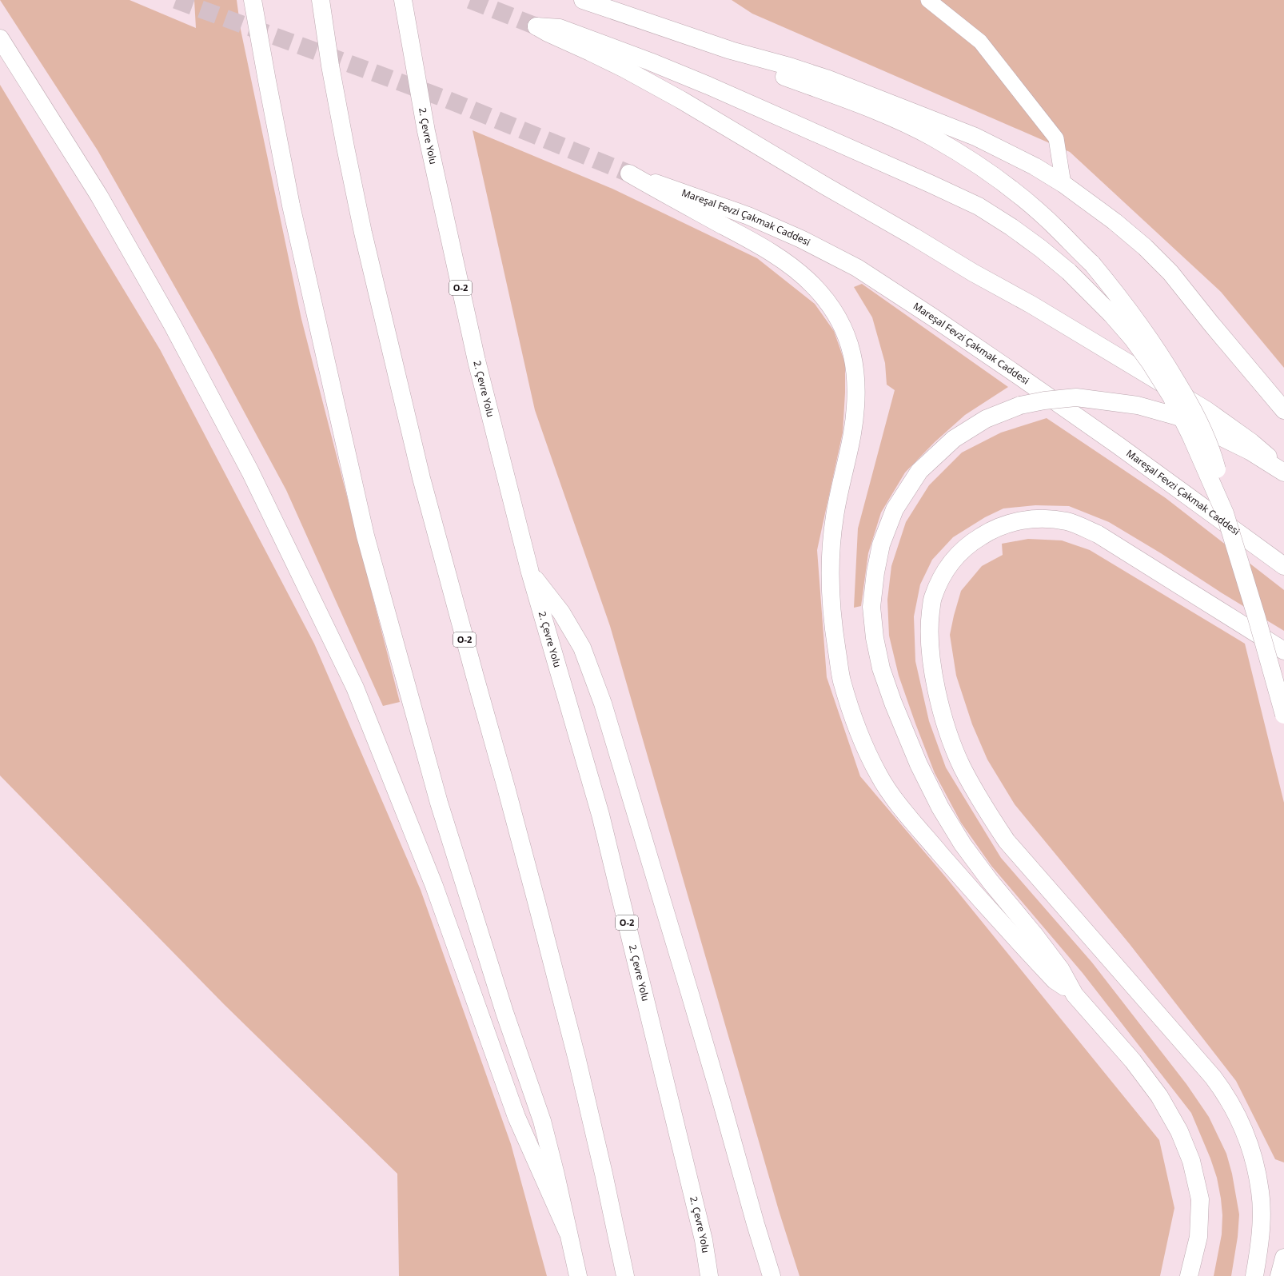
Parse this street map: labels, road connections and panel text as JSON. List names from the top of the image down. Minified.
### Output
{"streets":{"main road":["2. Çevre Yolu","Mareşal Fevzi Çakmak Caddesi","O-2"]}}
